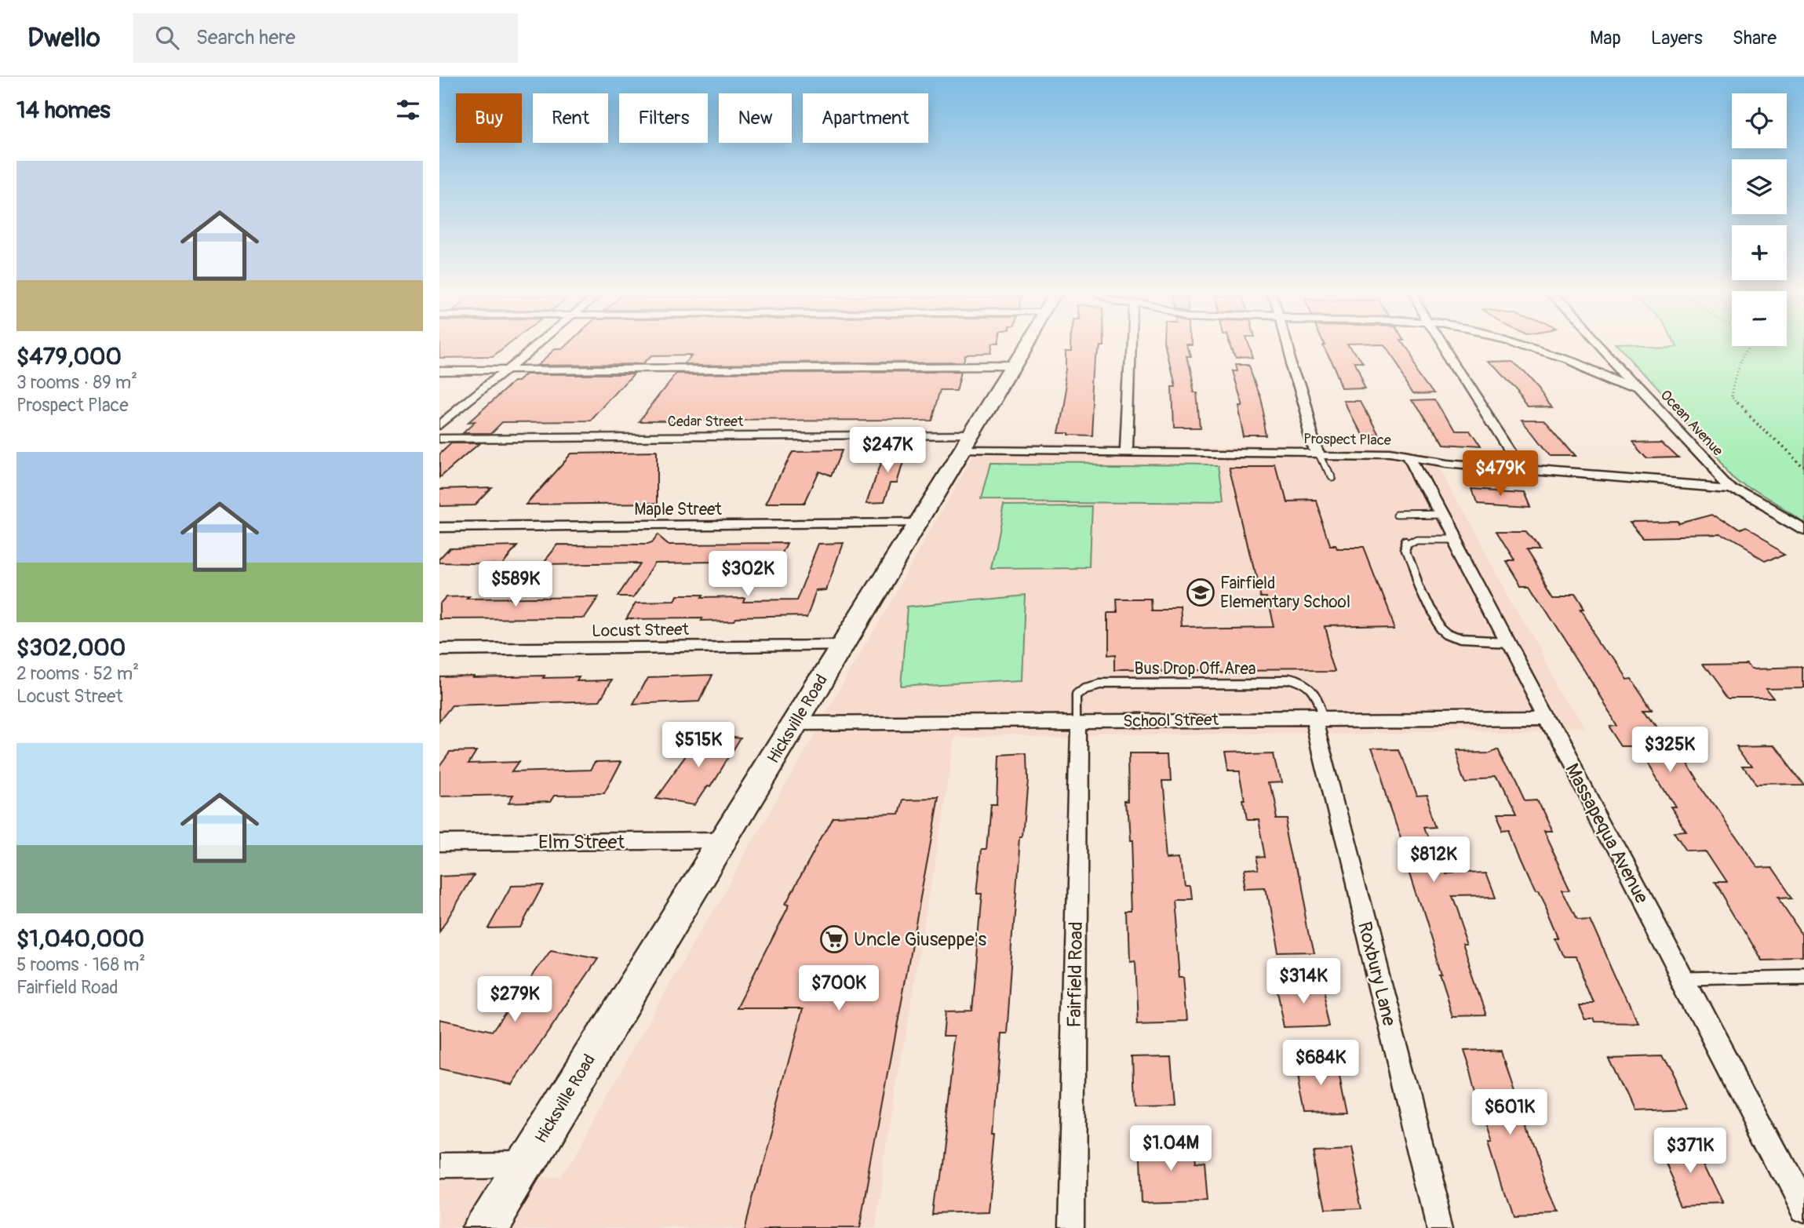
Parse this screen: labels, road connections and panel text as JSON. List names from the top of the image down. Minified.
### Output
{"streets":{"main road":["Hicksville Road"],"street":["Cedar Street","Ocean Avenue","Prospect Place","Maple Street","Locust Street","School Street","Massapequa Avenue","Elm Street","Roxbury Lane","Fairfield Road"],"lane":["Bus Drop Off Area"]},"crossings":[["Cedar Street","Prospect Place"],["Cedar Street","Hicksville Road"],["Ocean Avenue","Prospect Place"],["Prospect Place","Hicksville Road"],["Prospect Place","Massapequa Avenue"],["Maple Street","Hicksville Road"],["Locust Street","Hicksville Road"],["Bus Drop Off Area","School Street"],["Bus Drop Off Area","Roxbury Lane"],["Bus Drop Off Area","Fairfield Road"],["Hicksville Road","School Street"],["Hicksville Road","Elm Street"],["School Street","Massapequa Avenue"],["School Street","Roxbury Lane"],["School Street","Fairfield Road"]],"places":{"school or university":["Fairfield Elementary School"],"supermarket":["Uncle Giuseppe's"]},"page":{"header":"Dwello","search":"Search here","nav":["Map","Layers","Share"],"heading":"14 homes","map_buttons":["+","−"],"chip":["Buy","Rent","Filters","New","Apartment"],"list":[{"name":"$479,000","note":"3 rooms · 89 m² · Prospect Place"},{"name":"$302,000","note":"2 rooms · 52 m² · Locust Street"},{"name":"$1,040,000","note":"5 rooms · 168 m² · Fairfield Road"}],"price":["$247K","$479K","$302K","$589K","$515K","$325K","$812K","$314K","$700K","$279K","$684K","$601K","$1.04M","$371K"]}}
